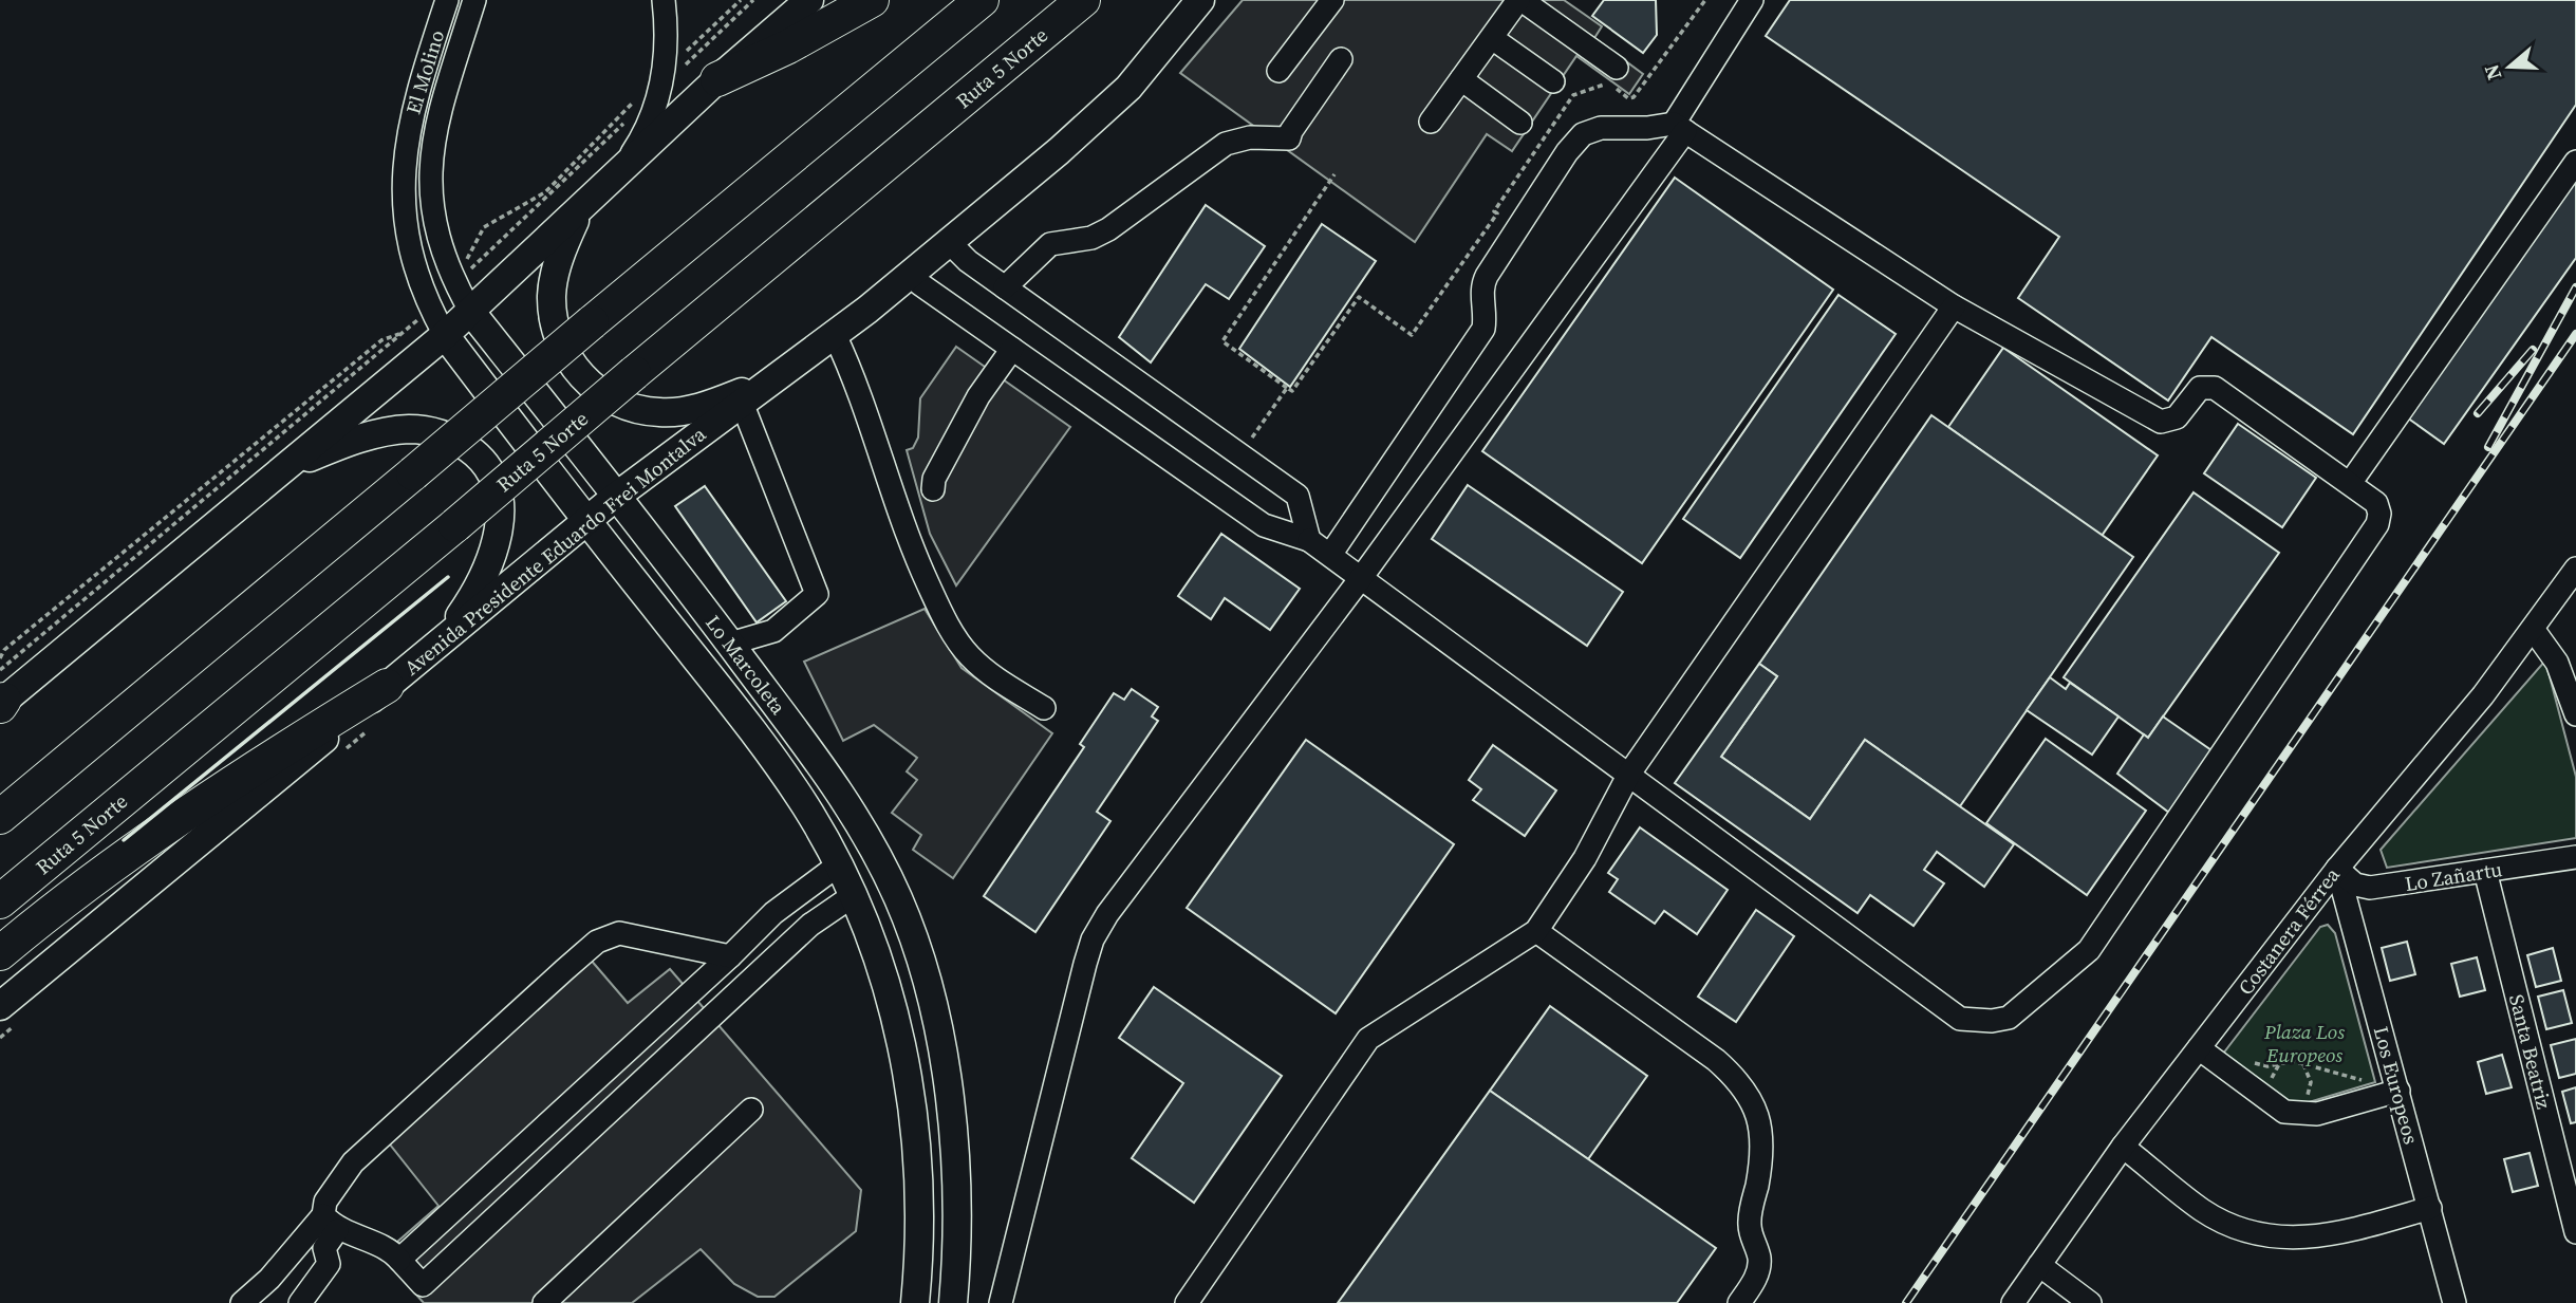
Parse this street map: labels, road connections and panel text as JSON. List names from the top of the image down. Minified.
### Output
{"streets":{"highway":["Ruta 5 Norte"],"main road":["Avenida Presidente Eduardo Frei Montalva","Lo Marcoleta"],"street":["El Molino","Lo Zañartu","Costanera Férrea","Santa Beatriz","Los Europeos"]},"crossings":[["El Molino","Lo Marcoleta"],["Avenida Presidente Eduardo Frei Montalva","Lo Marcoleta"],["Lo Zañartu","Costanera Férrea"],["Lo Zañartu","Santa Beatriz"],["Lo Zañartu","Los Europeos"],["Costanera Férrea","Los Europeos"]],"parks":["Plaza Los Europeos"],"north":"left"}
